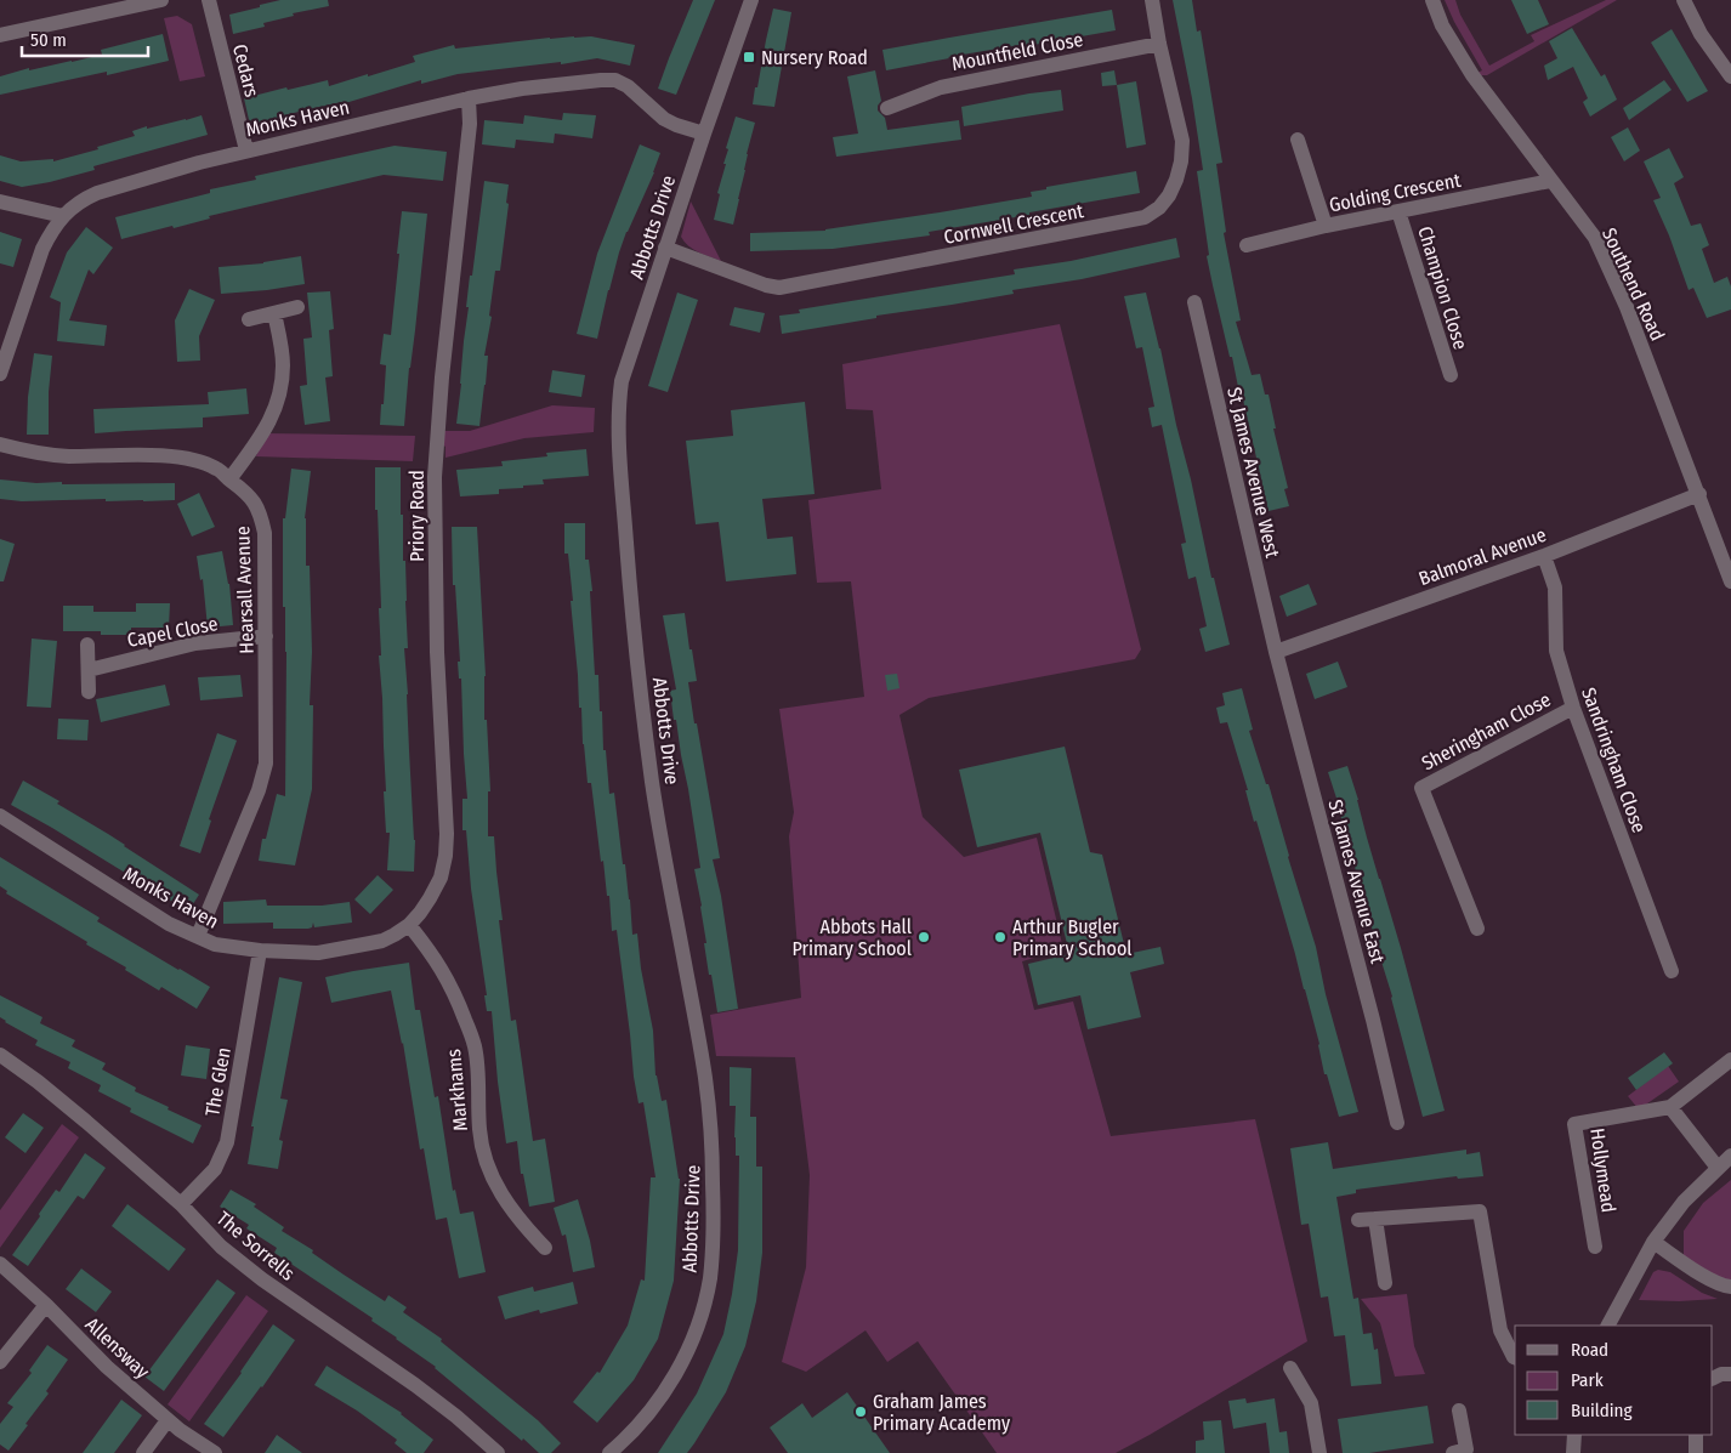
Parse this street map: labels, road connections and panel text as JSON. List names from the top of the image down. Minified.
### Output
{"streets":{"street":["Mountfield Close","Cedars","Monks Haven","Golding Crescent","Cornwell Crescent","Abbotts Drive","Southend Road","Champion Close","St James Avenue West","Priory Road","Balmoral Avenue","Hearsall Avenue","Capel Close","Sheringham Close","Sandringham Close","St James Avenue East","The Glen","Markhams","Hollymead","The Sorrells","Allensway"]},"crossings":[["Mountfield Close","Cornwell Crescent"],["Cedars","Monks Haven"],["Monks Haven","Abbotts Drive"],["Monks Haven","Priory Road"],["Monks Haven","Hearsall Avenue"],["Monks Haven","The Glen"],["Monks Haven","Markhams"],["Golding Crescent","Southend Road"],["Golding Crescent","Champion Close"],["Cornwell Crescent","Abbotts Drive"],["Southend Road","Balmoral Avenue"],["St James Avenue West","Balmoral Avenue"],["St James Avenue West","St James Avenue East"],["Priory Road","Markhams"],["Balmoral Avenue","Sandringham Close"],["Balmoral Avenue","St James Avenue East"],["Hearsall Avenue","Capel Close"],["Sheringham Close","Sandringham Close"],["The Glen","The Sorrells"]],"places":{"transit":["Nursery Road"],"other":["Abbots Hall Primary School","Arthur Bugler Primary School","Graham James Primary Academy"]},"legend":["Road","Park","Building"],"scale_bar":"50 m"}
